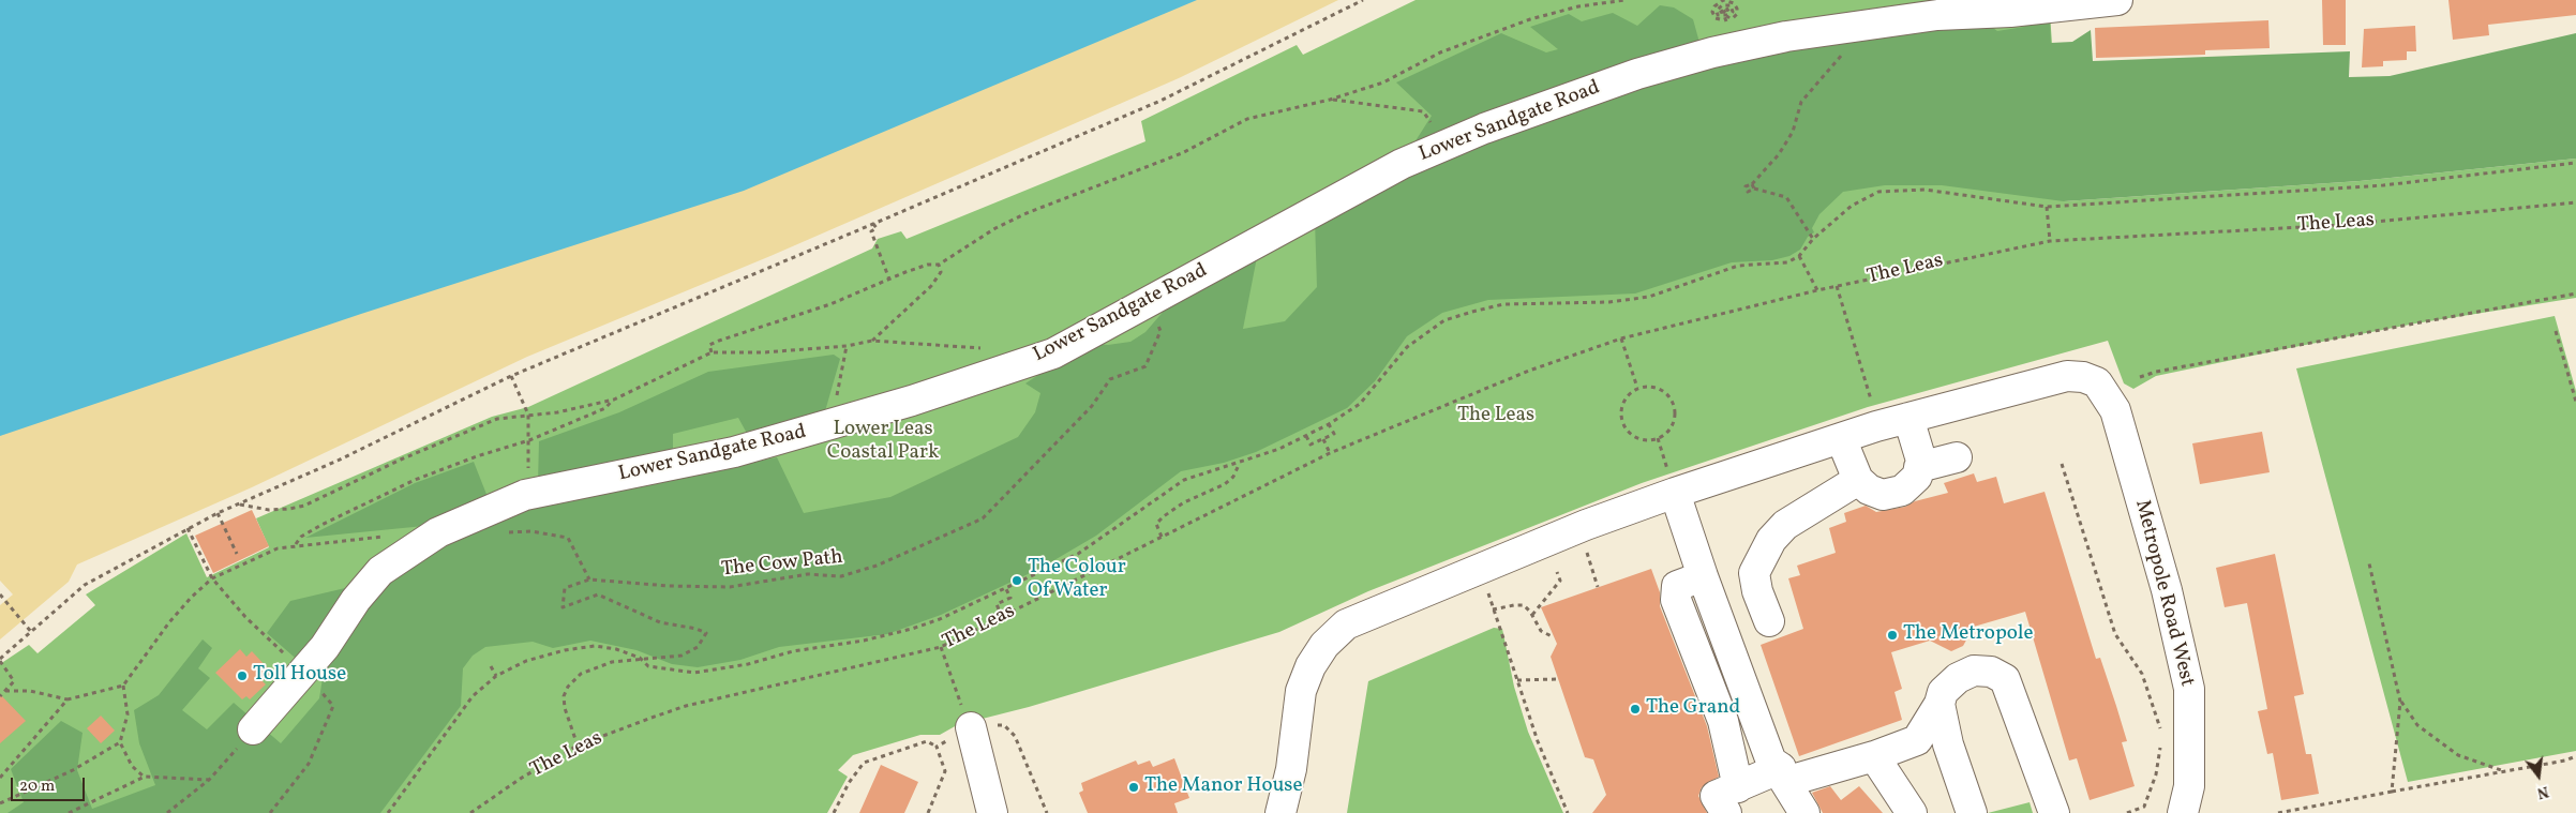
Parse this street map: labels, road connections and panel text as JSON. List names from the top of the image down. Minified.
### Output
{"streets":{"street":["Lower Sandgate Road","Metropole Road West"],"path":["The Leas","The Cow Path"]},"crossings":[["Lower Sandgate Road","The Cow Path"]],"parks":["The Leas","Lower Leas Coastal Park"],"places":["The Colour Of Water","The Metropole","Toll House","The Grand","The Manor House"],"scale_bar":"20 m","north":"bottom"}
